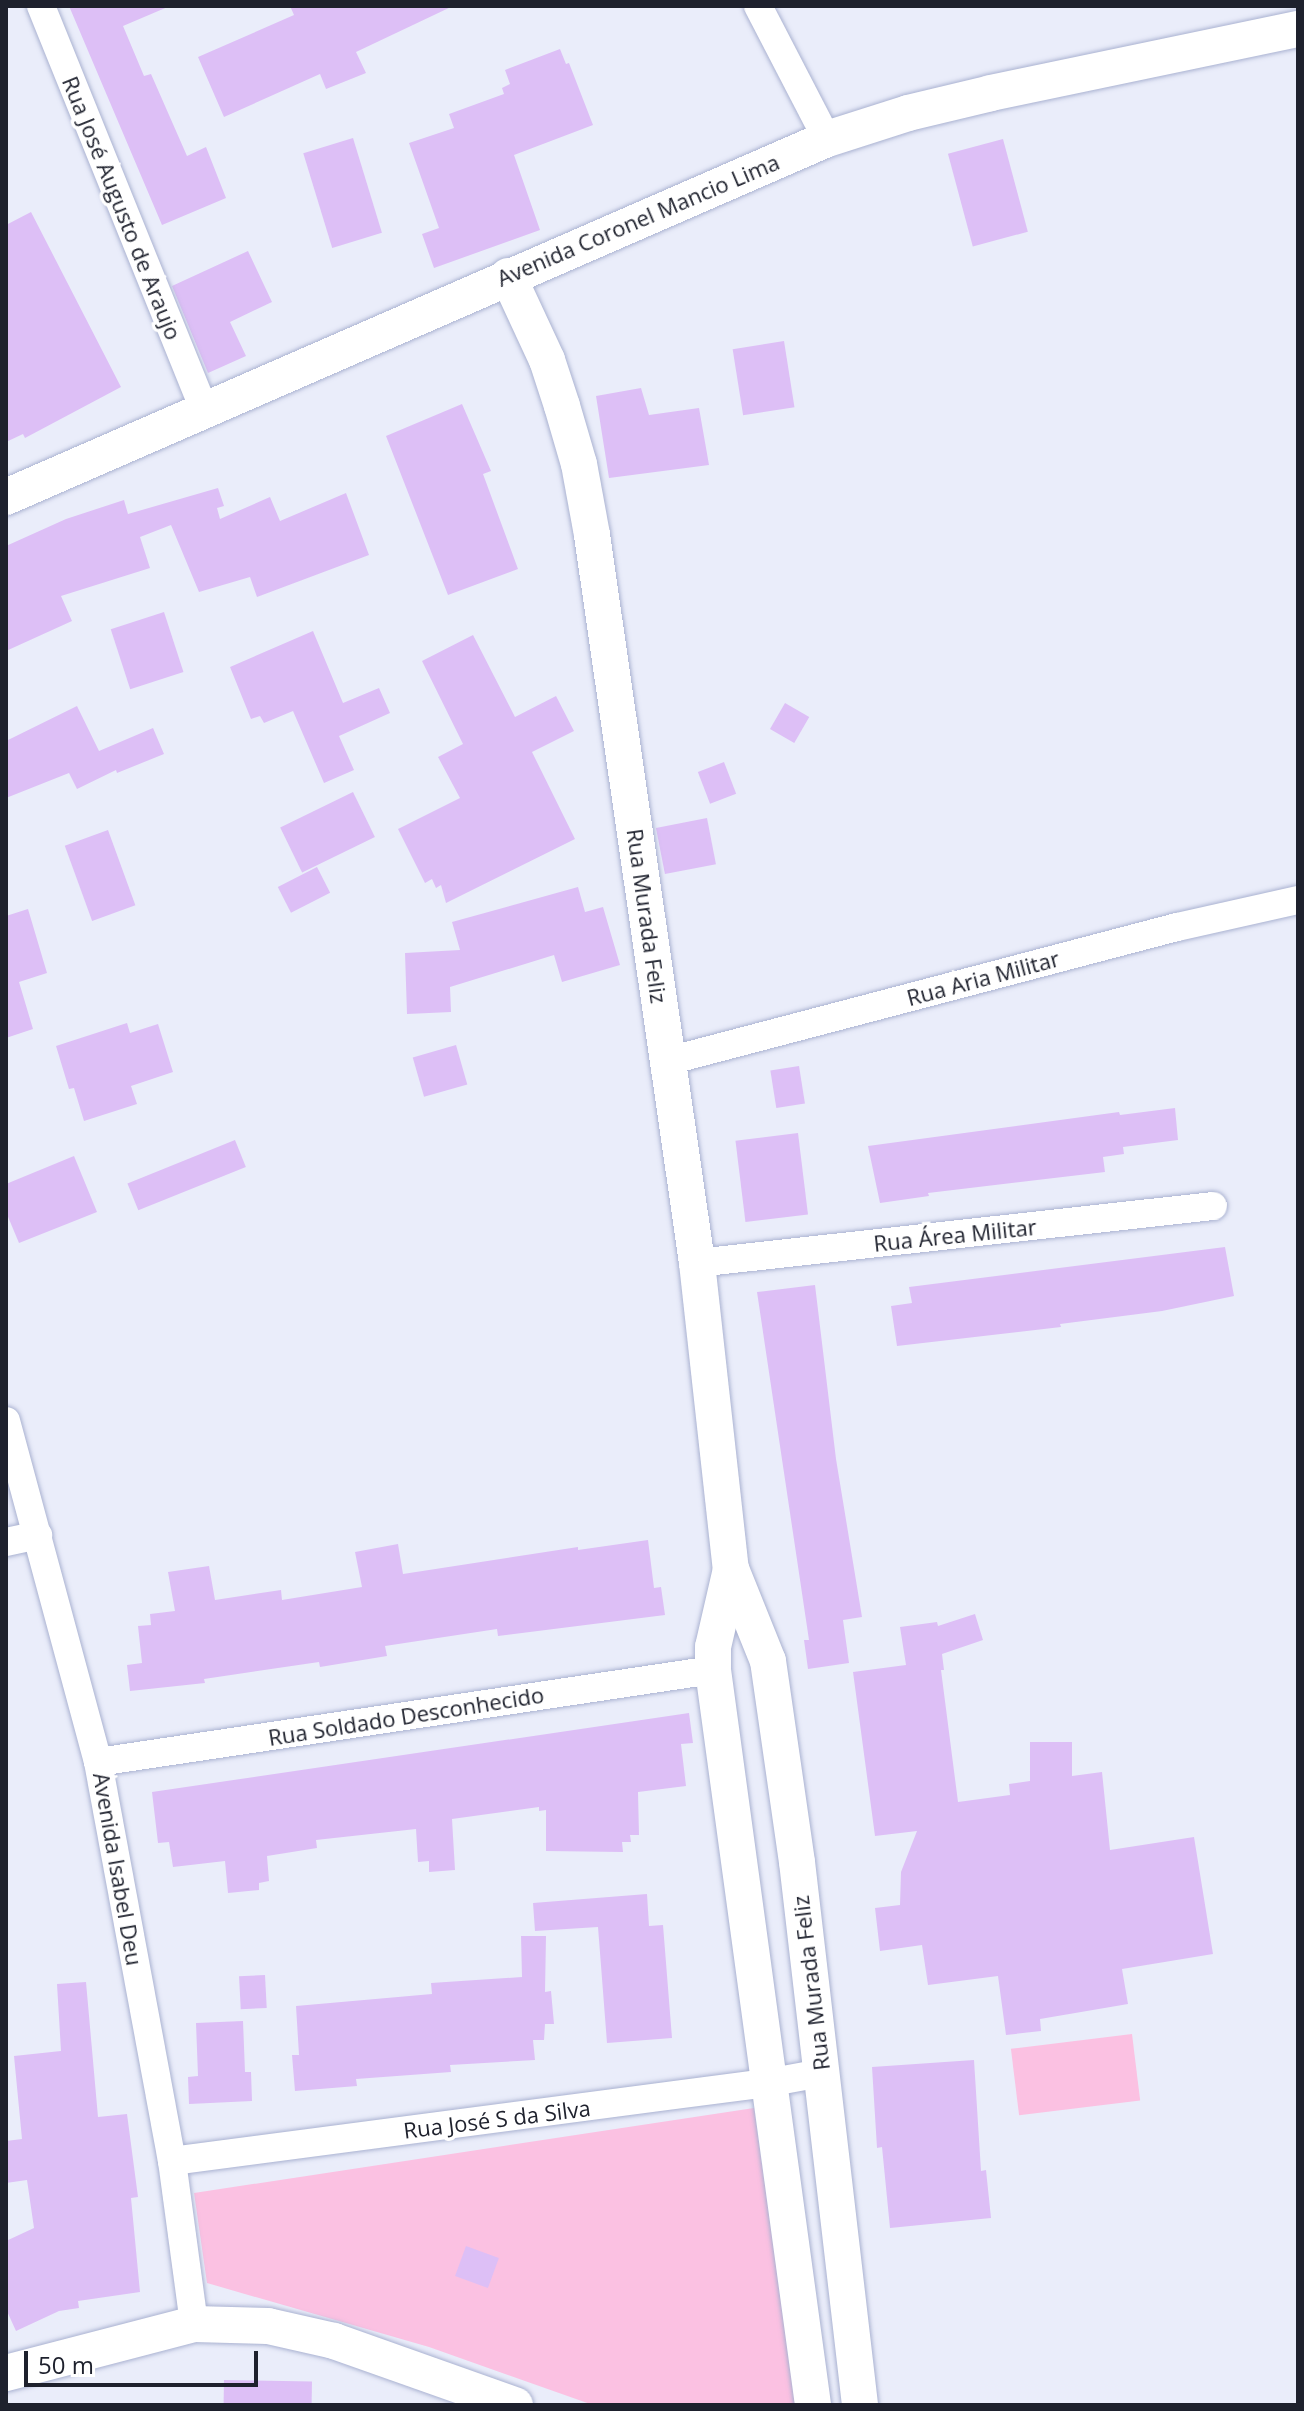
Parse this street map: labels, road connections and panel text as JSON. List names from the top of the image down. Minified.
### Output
{"streets":{"street":["Rua José Augusto de Araujo","Avenida Coronel Mancio Lima","Rua Murada Feliz","Rua Aria Militar","Rua Área Militar","Rua Soldado Desconhecido","Avenida Isabel Deu","Rua José S da Silva"]},"crossings":[["Rua José Augusto de Araujo","Avenida Coronel Mancio Lima"],["Avenida Coronel Mancio Lima","Rua Murada Feliz"],["Rua Murada Feliz","Rua Aria Militar"],["Rua Murada Feliz","Rua Área Militar"],["Rua Murada Feliz","Rua Soldado Desconhecido"],["Rua Murada Feliz","Rua José S da Silva"],["Rua Soldado Desconhecido","Avenida Isabel Deu"],["Avenida Isabel Deu","Rua José S da Silva"]],"scale_bar":"50 m"}
